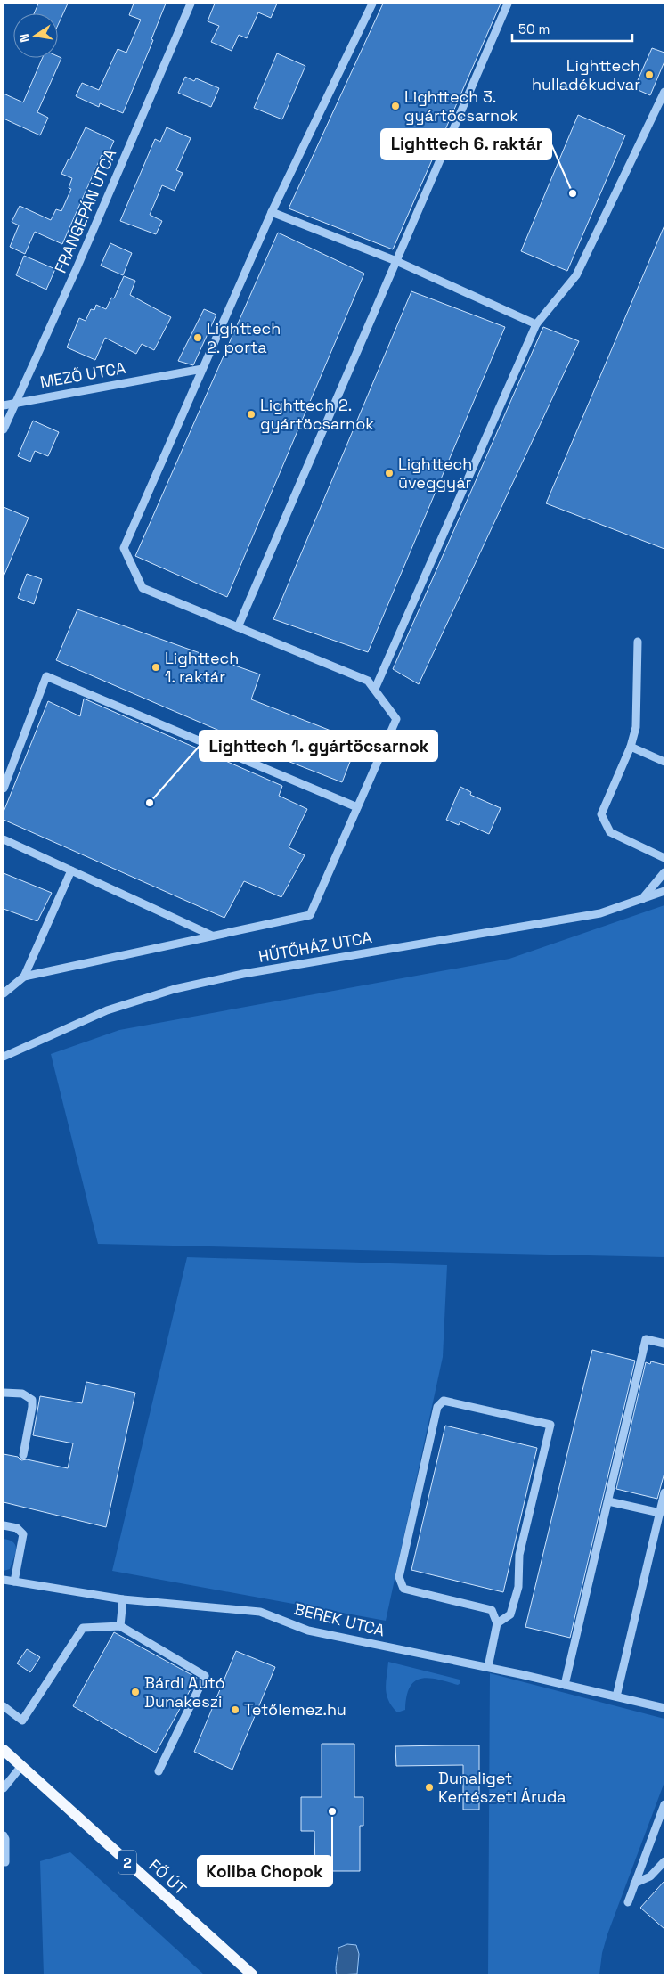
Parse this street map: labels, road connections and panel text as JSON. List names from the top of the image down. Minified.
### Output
{"streets":{"main road":["2","FŐ ÚT"],"street":["FRANGEPÁN UTCA","MEZŐ UTCA","HŰTŐHÁZ UTCA","BEREK UTCA"]},"crossings":[["FRANGEPÁN UTCA","MEZŐ UTCA"]],"places":["Lighttech hulladékudvar","Lighttech 3. gyártöcsarnok","Lighttech 6. raktár","Lighttech 2. porta","Lighttech 2. gyártöcsarnok","Lighttech üveggyár","Lighttech 1. raktár","Lighttech 1. gyártöcsarnok","Bárdi Autó Dunakeszi","Tetőlemez.hu","Dunaliget Kertészeti Áruda","Koliba Chopok"],"scale_bar":"50 m","north":"left"}
